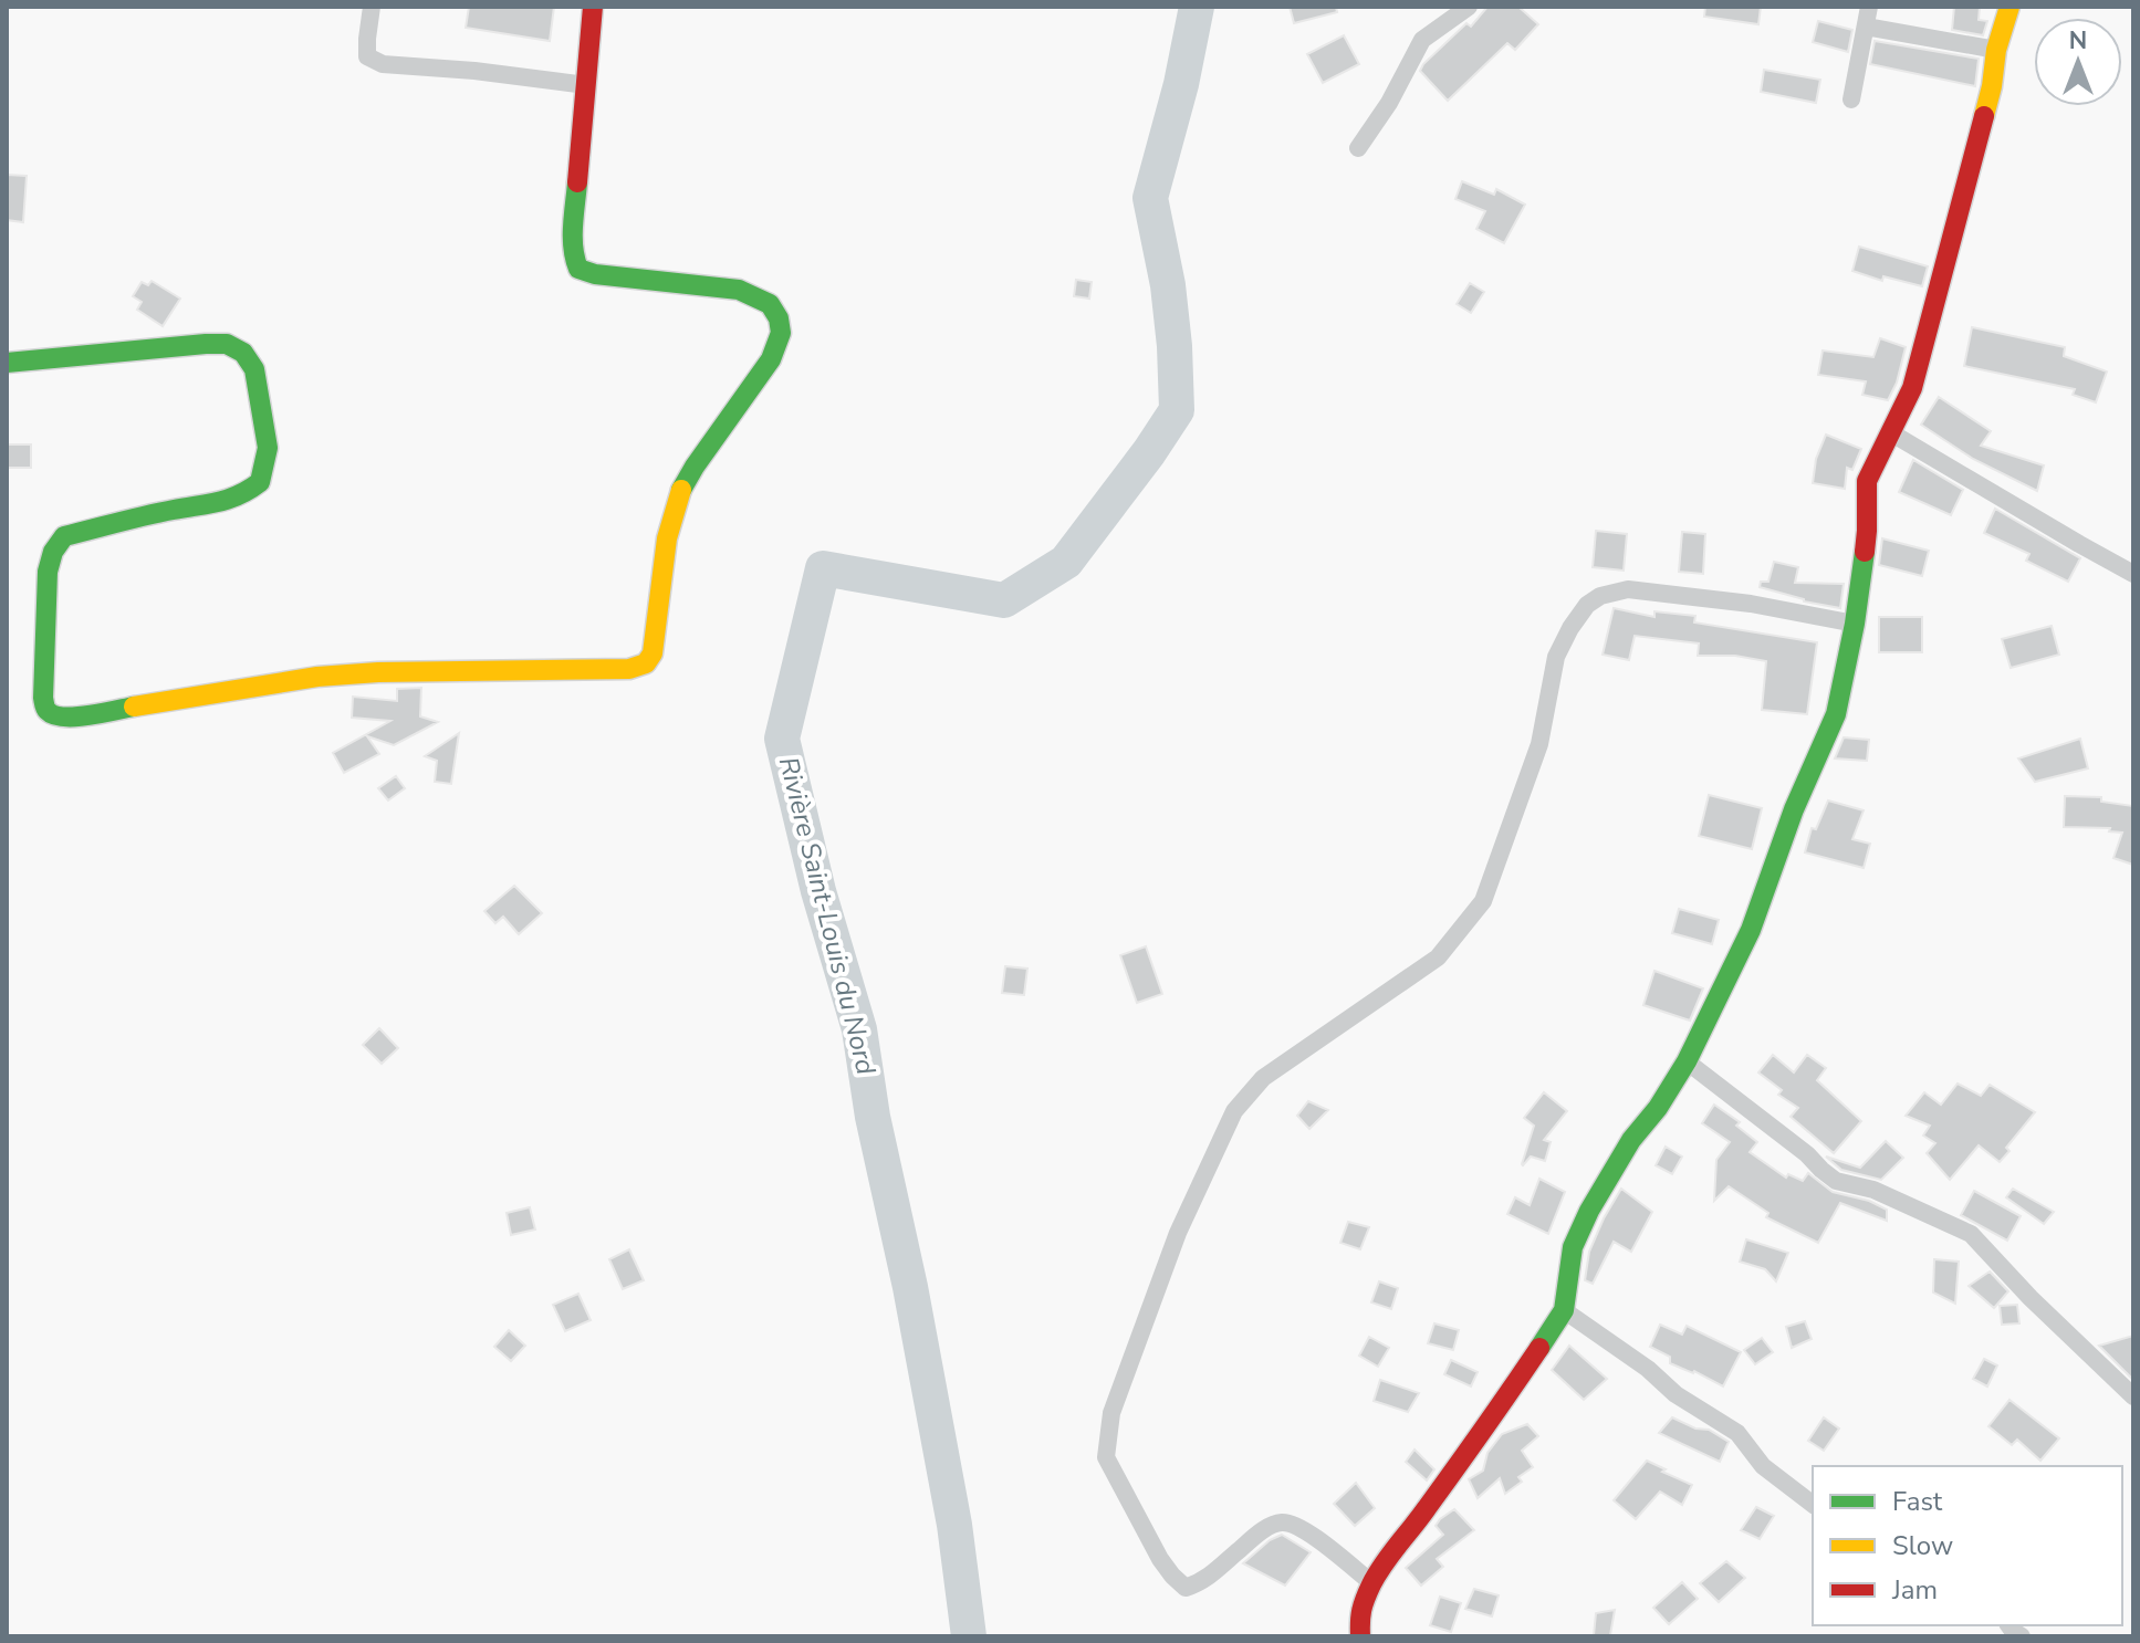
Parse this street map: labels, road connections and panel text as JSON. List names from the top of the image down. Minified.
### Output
{"water":["Rivière Saint-Louis du Nord"],"legend":["Fast","Slow","Jam"],"north":"top"}
